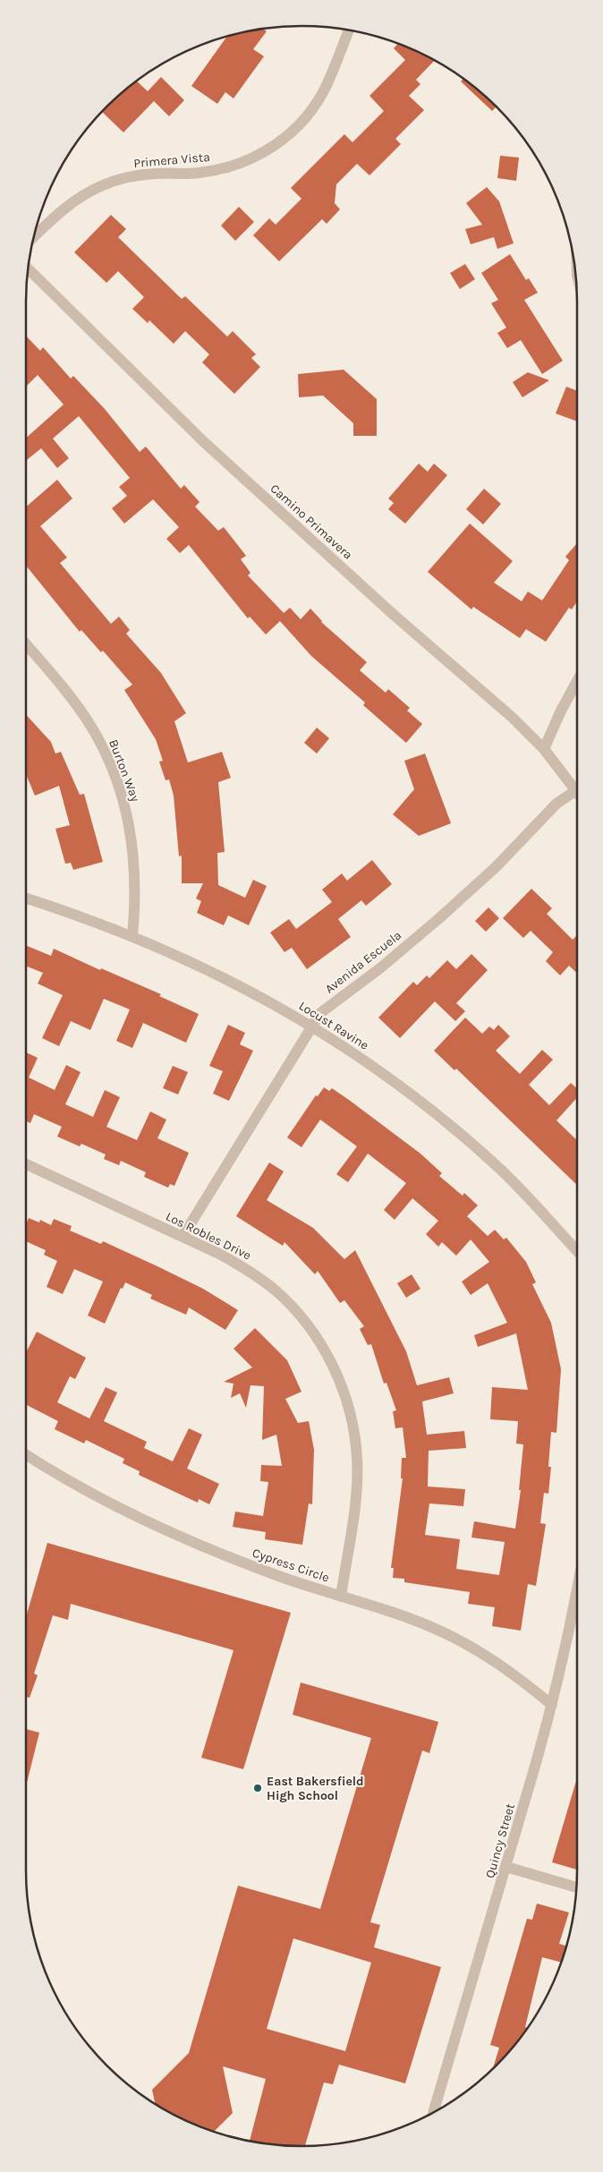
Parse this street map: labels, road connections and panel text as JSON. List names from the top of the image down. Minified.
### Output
{"streets":{"street":["Primera Vista","Camino Primavera","Burton Way","Avenida Escuela","Locust Ravine","Los Robles Drive","Cypress Circle","Quincy Street"]},"crossings":[["Burton Way","Locust Ravine"],["Avenida Escuela","Locust Ravine"],["Avenida Escuela","Los Robles Drive"],["Los Robles Drive","Cypress Circle"],["Cypress Circle","Quincy Street"]],"places":["East Bakersfield High School"]}
